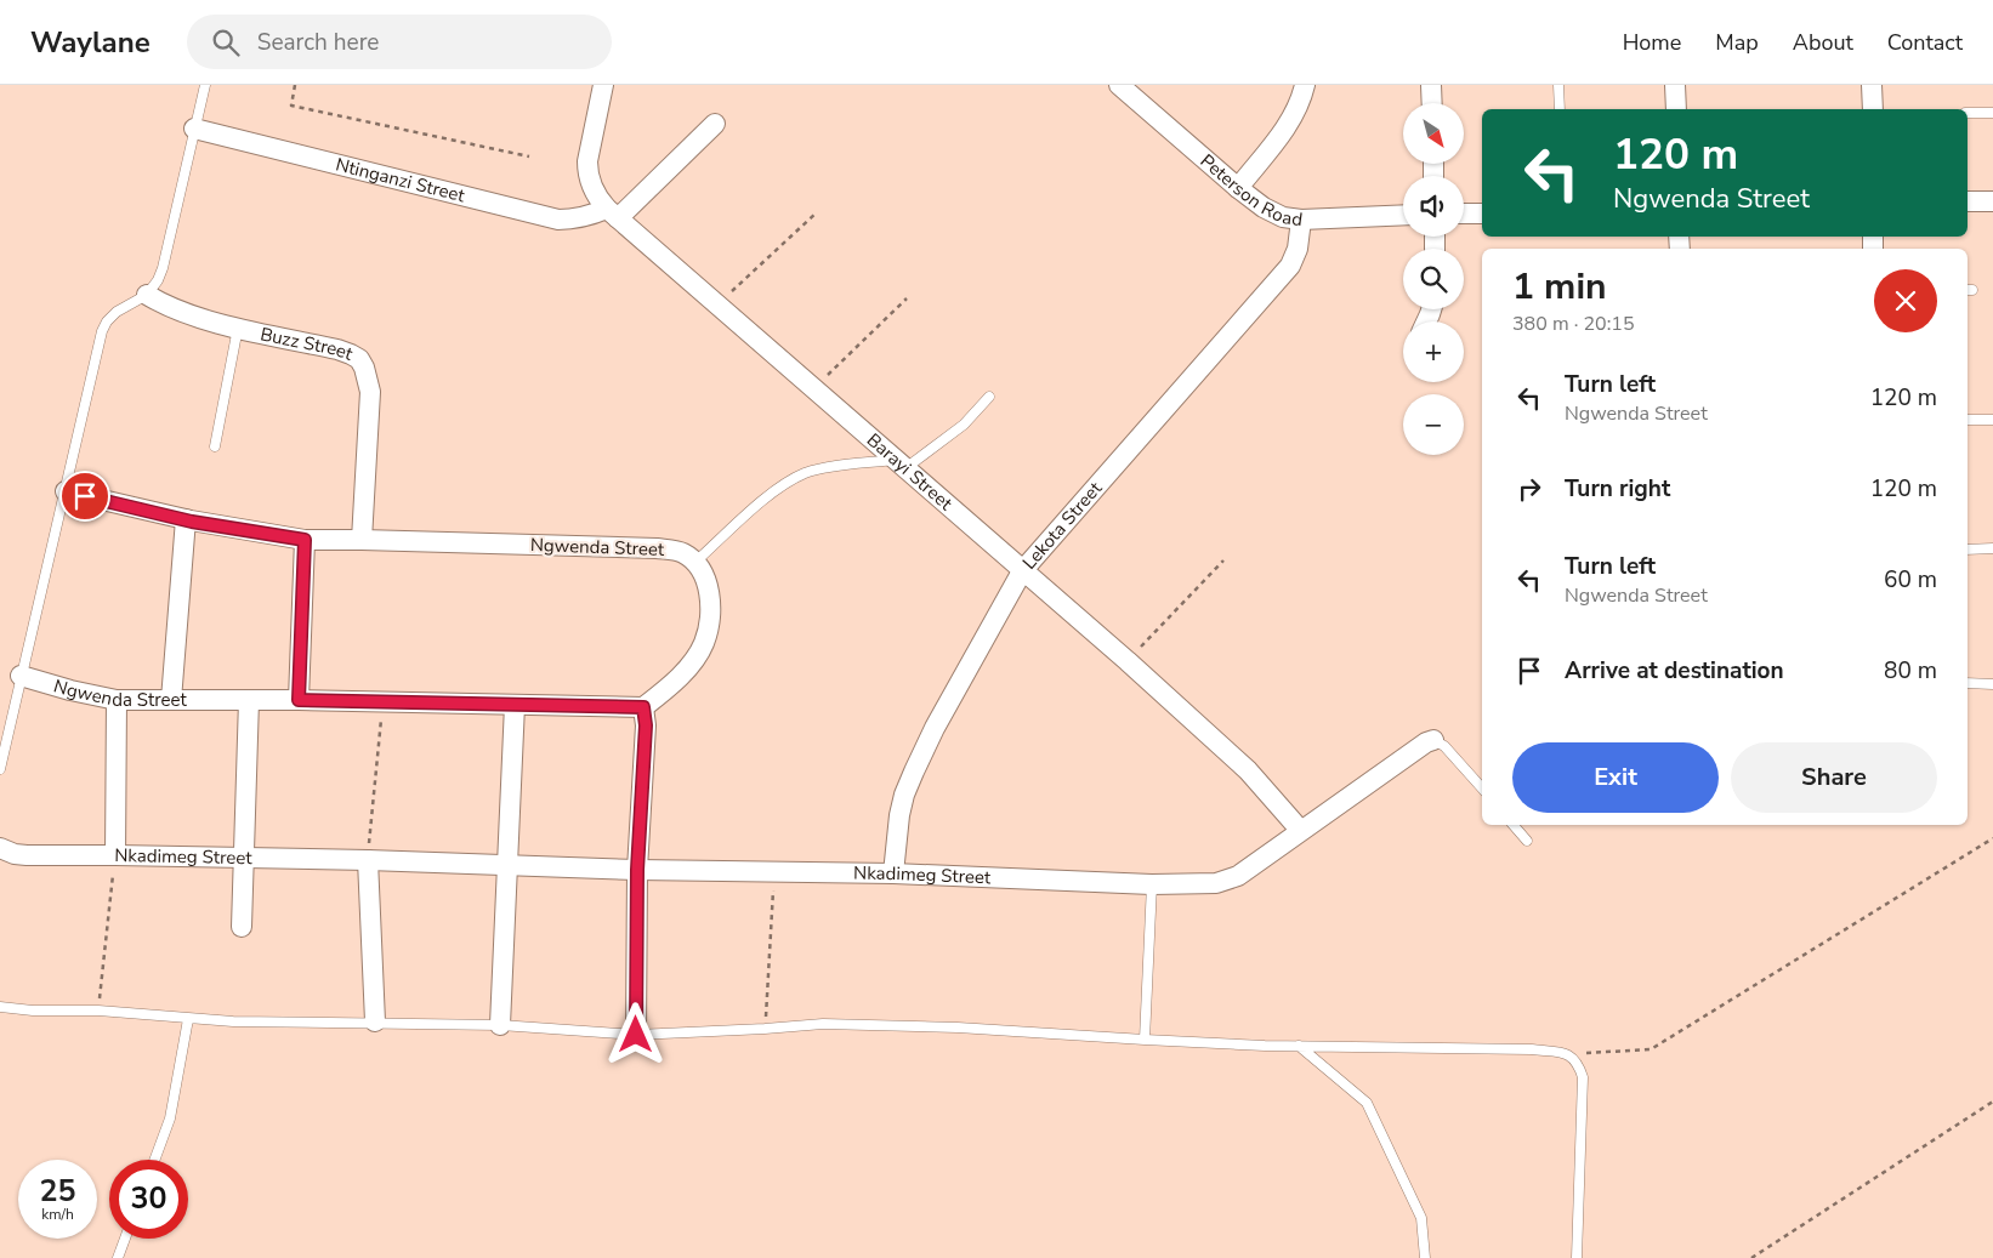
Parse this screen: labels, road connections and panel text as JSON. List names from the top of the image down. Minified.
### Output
{"streets":{"street":["Ntinganzi Street","Peterson Road","Buzz Street","Barayi Street","Lekota Street","Ngwenda Street","Nkadimeg Street"]},"crossings":[["Ntinganzi Street","Barayi Street"],["Peterson Road","Lekota Street"],["Buzz Street","Ngwenda Street"],["Barayi Street","Lekota Street"],["Barayi Street","Nkadimeg Street"],["Lekota Street","Nkadimeg Street"]],"north":"bottom right","page":{"header":"Waylane","search":"Search here","nav":["Home","Map","About","Contact"],"map_buttons":["+","−"],"turn":["120 m","Ngwenda Street"],"heading":["1 min","380 m · 20:15"],"list":[{"name":"Turn left","note":"Ngwenda Street","value":"120 m"},{"name":"Turn right","value":"120 m"},{"name":"Turn left","note":"Ngwenda Street","value":"60 m"},{"name":"Arrive at destination","value":"80 m"}],"buttons":["Exit","Share"],"speed":"25 km/h","limit":"30"}}
